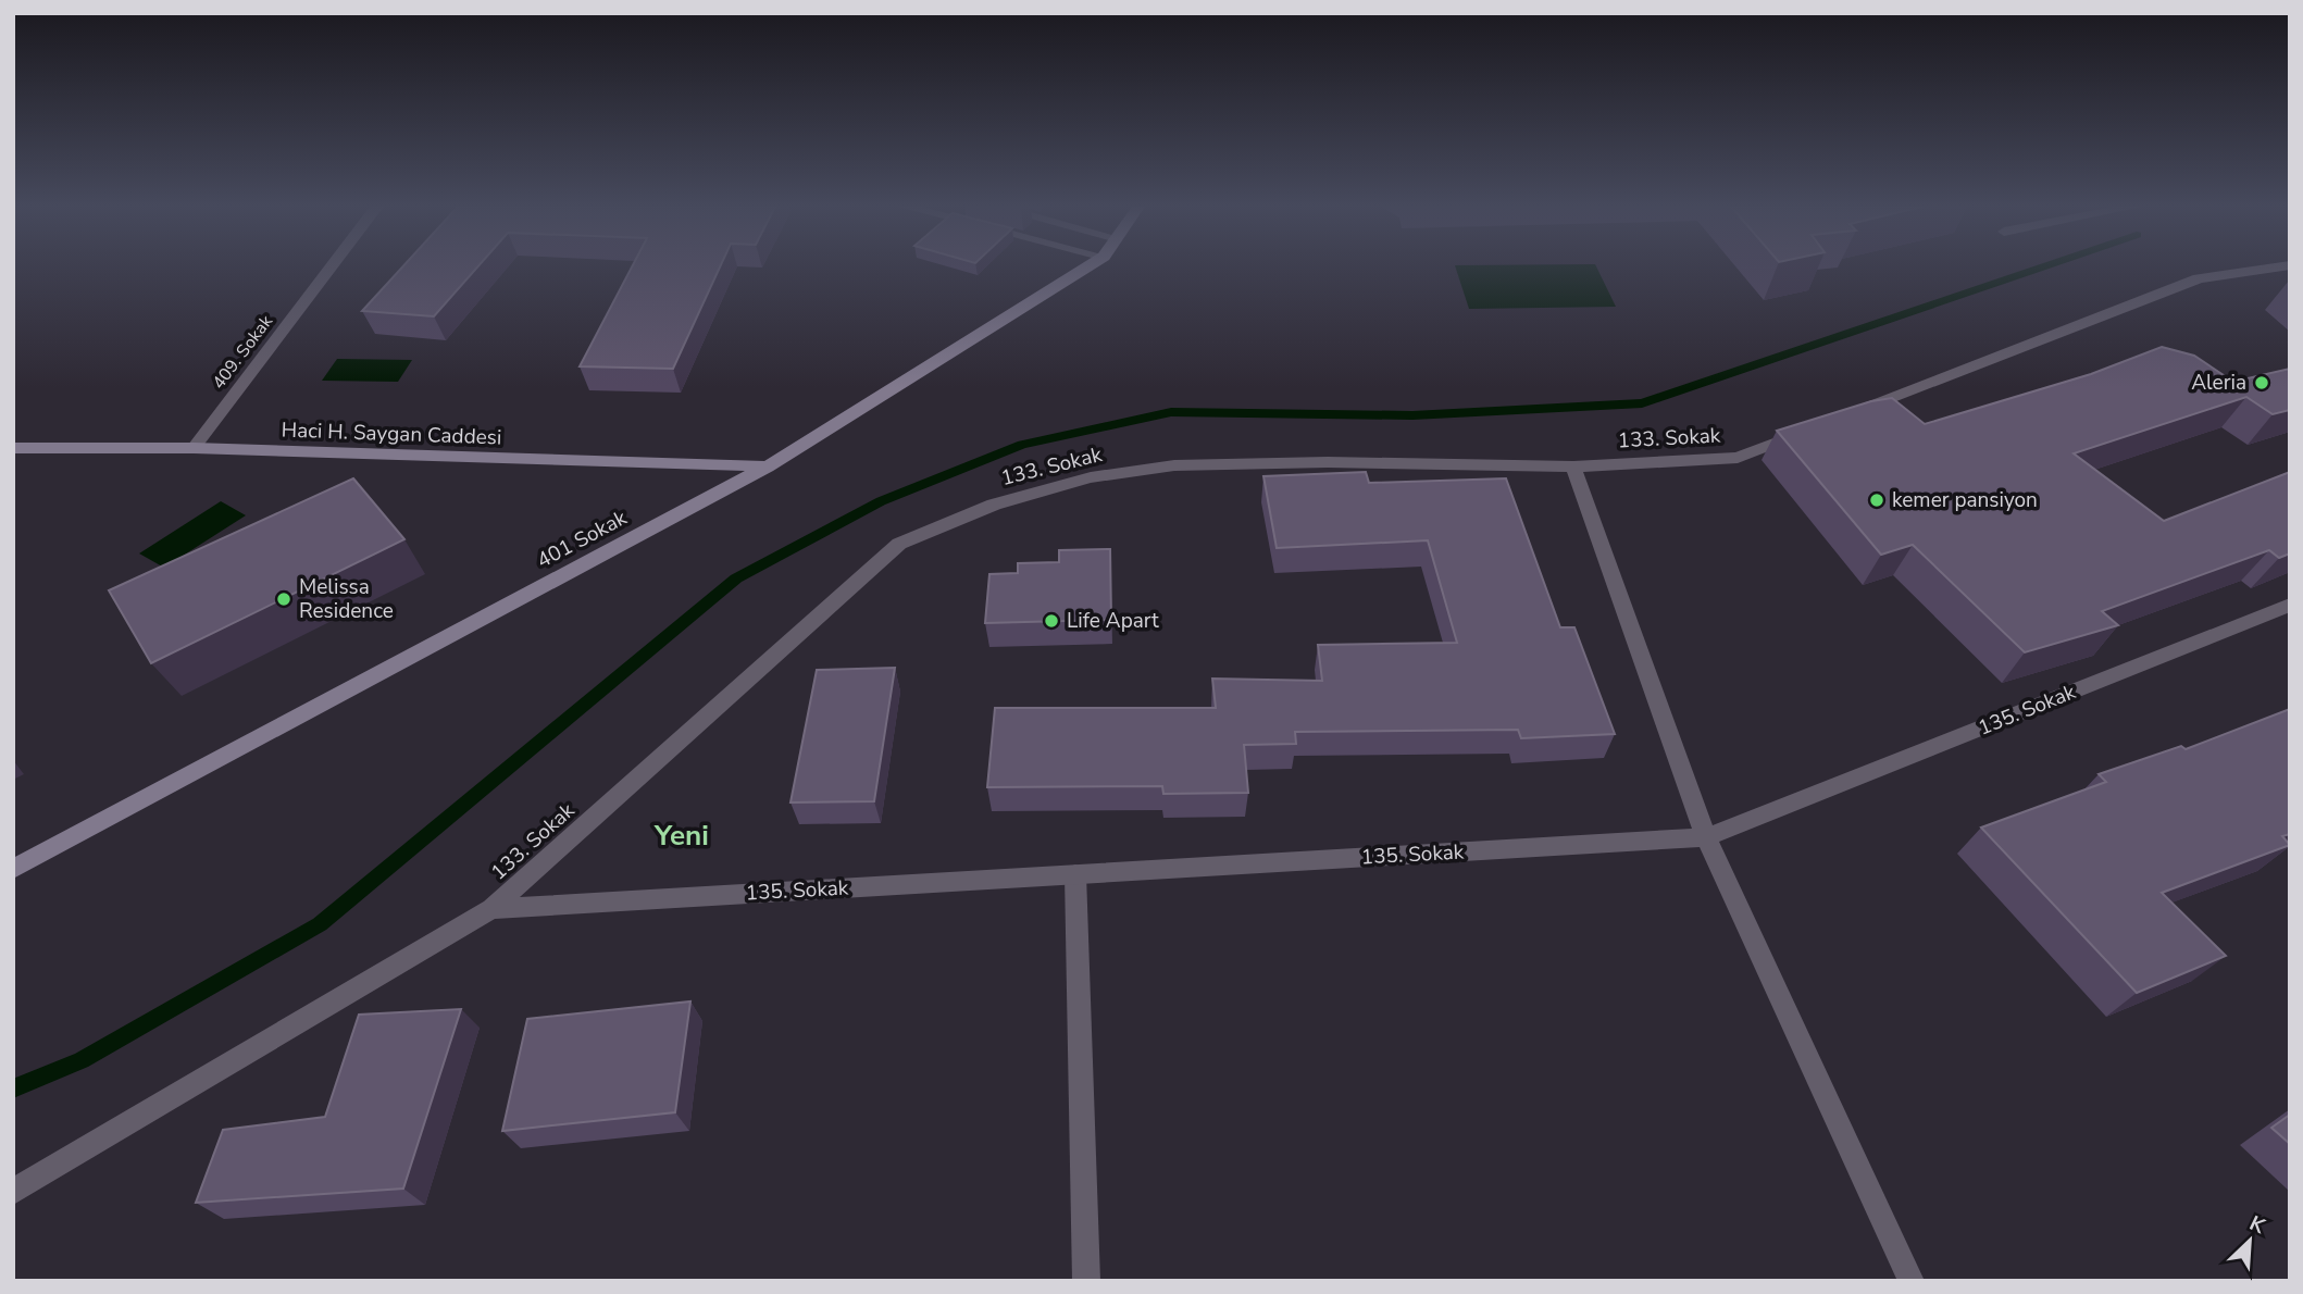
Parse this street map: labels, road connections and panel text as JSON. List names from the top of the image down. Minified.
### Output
{"streets":{"street":["409. Sokak","Haci H. Saygan Caddesi","133. Sokak","401 Sokak","135. Sokak"]},"crossings":[["409. Sokak","Haci H. Saygan Caddesi"],["Haci H. Saygan Caddesi","401 Sokak"],["133. Sokak","135. Sokak"]],"districts":["Yeni"],"places":["Aleria","kemer pansiyon","Melissa Residence","Life Apart"],"north":"top right"}
